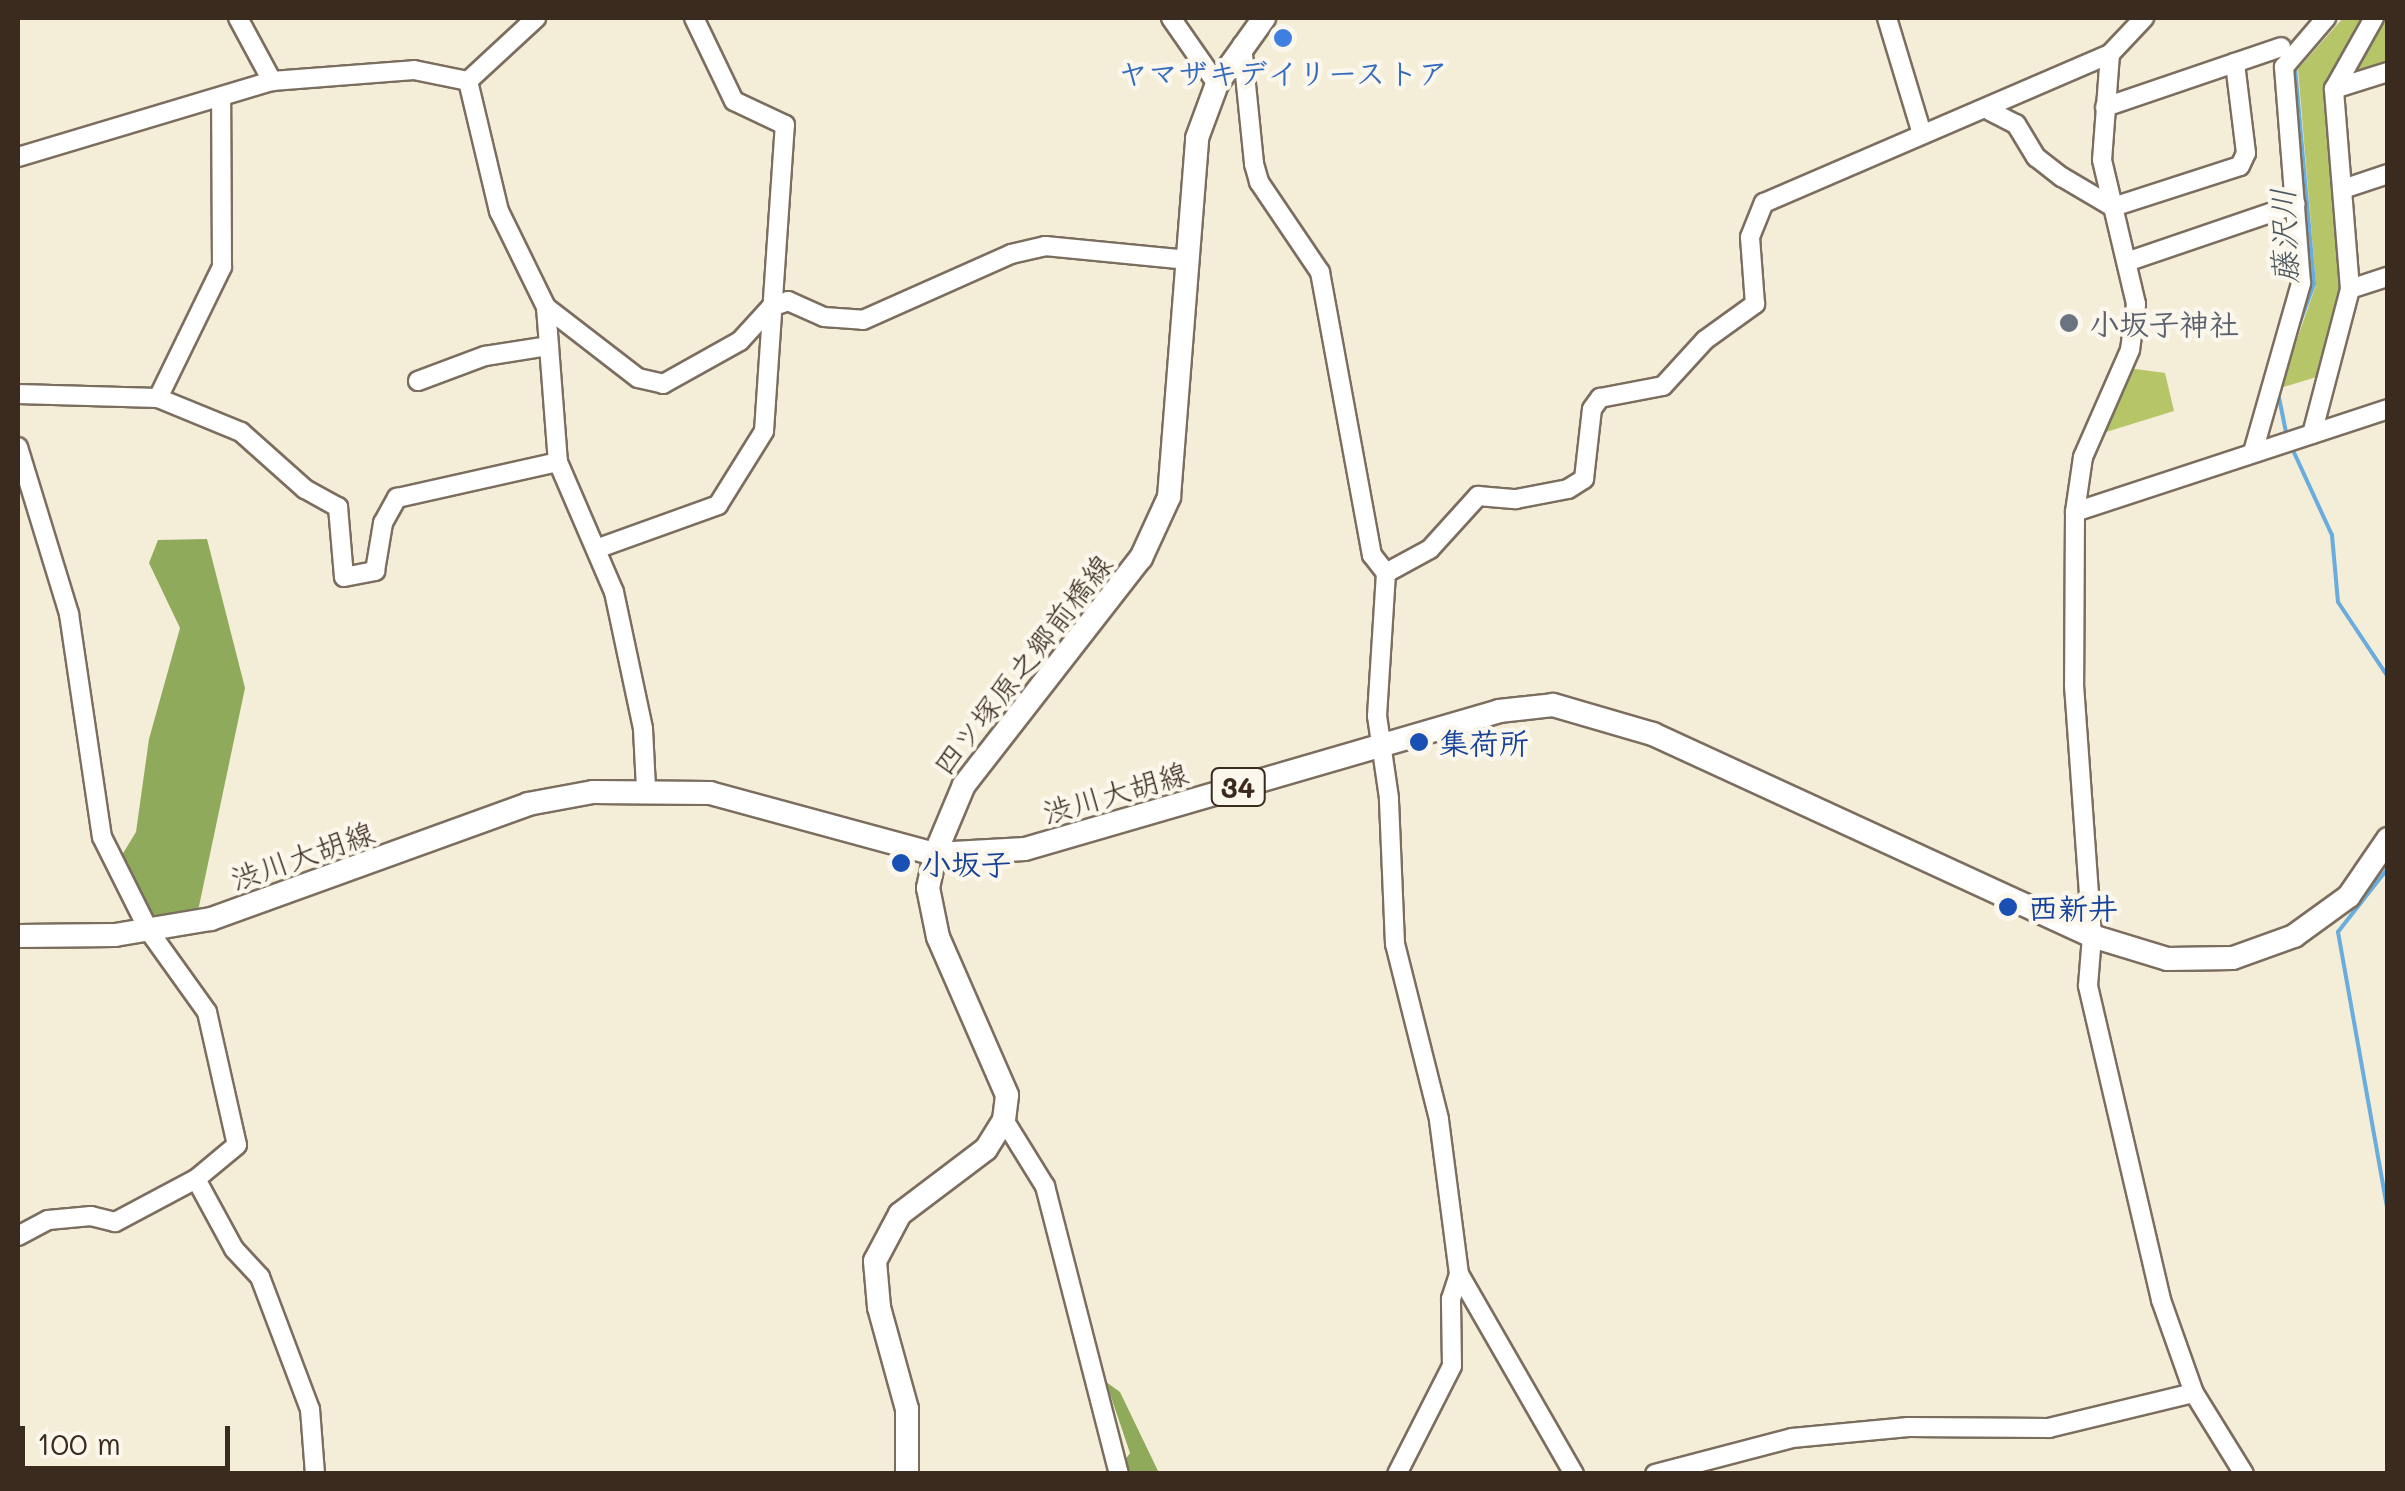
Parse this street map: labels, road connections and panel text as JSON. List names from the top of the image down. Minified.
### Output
{"streets":{"main road":["四ツ塚原之郷前橋線","34","渋川大胡線"]},"crossings":[["四ツ塚原之郷前橋線","渋川大胡線"]],"water":["藤沢川"],"places":["ヤマザキデイリーストア","小坂子神社","集荷所","小坂子","西新井"],"scale_bar":"100 m"}
